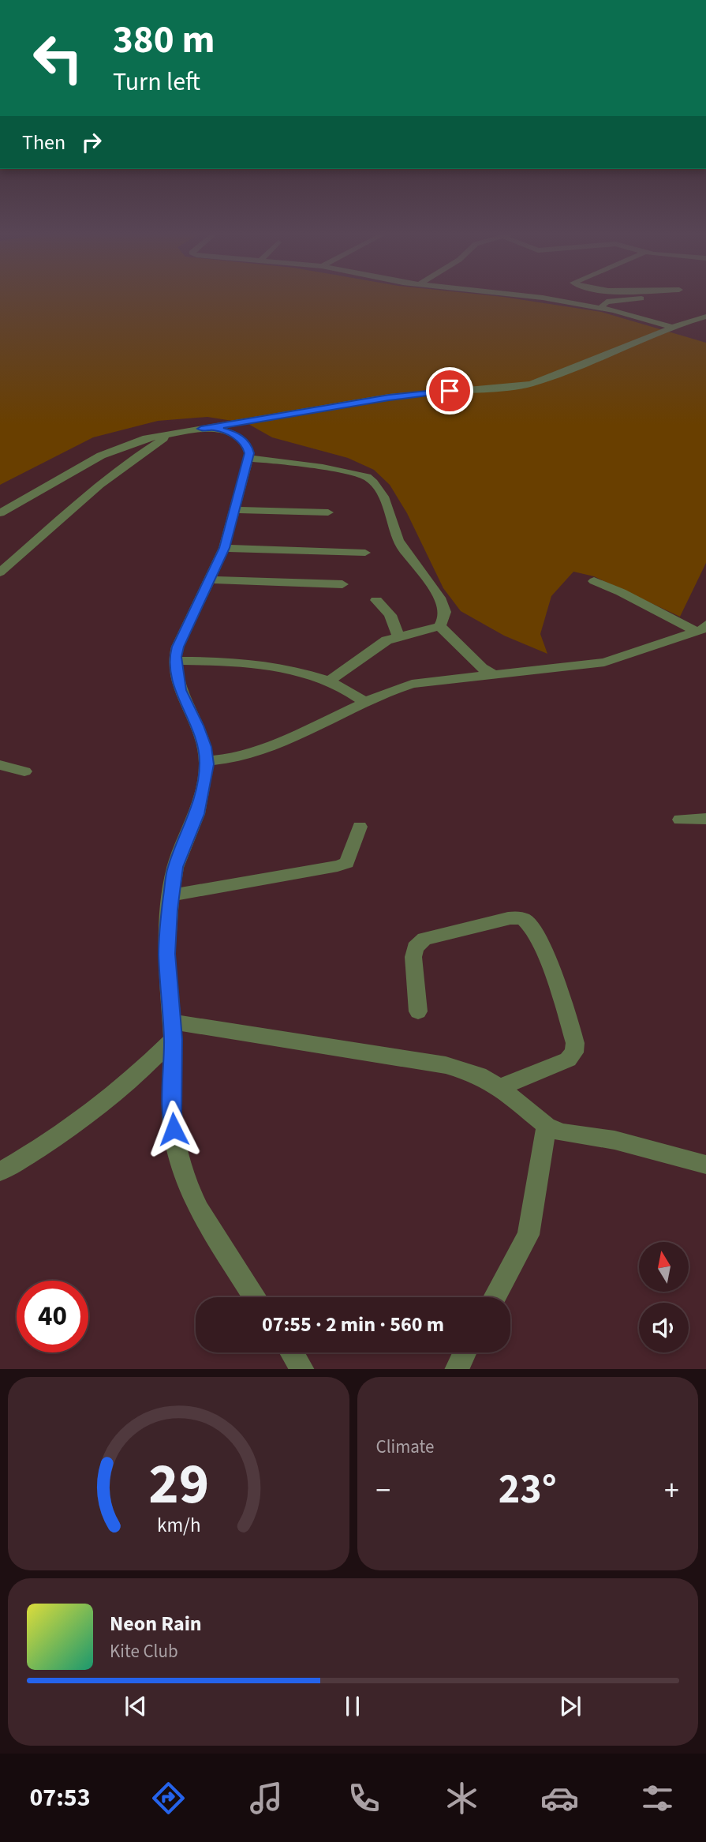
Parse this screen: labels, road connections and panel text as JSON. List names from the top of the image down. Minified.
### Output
{"north":"top","page":{"turn":["380 m","Turn left"],"then":"Then","limit":"40","trip":"07:55 · 2 min · 560 m","tile":"Climate","heat":["−","23°","+"],"song":["Neon Rain","Kite Club"],"tabs":"07:53","gauge":["29","km/h"]}}
